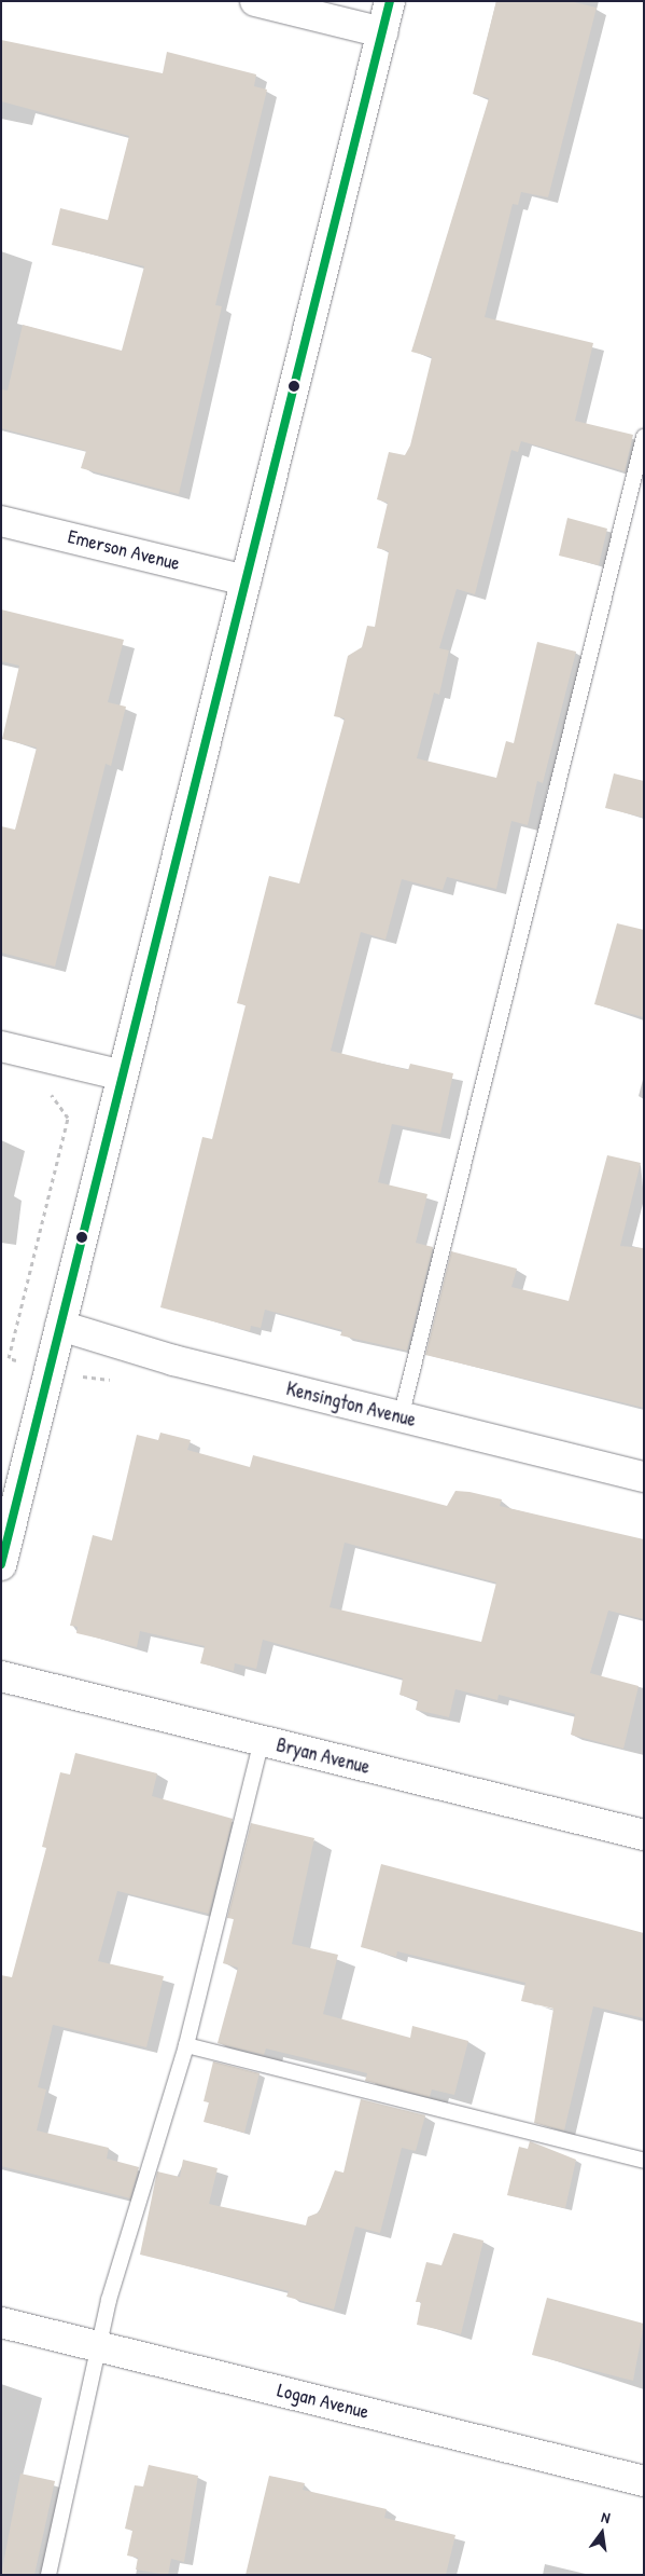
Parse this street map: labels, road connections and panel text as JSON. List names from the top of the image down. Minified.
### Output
{"streets":{"street":["Emerson Avenue","Kensington Avenue","Bryan Avenue","Logan Avenue"]},"north":"top"}
